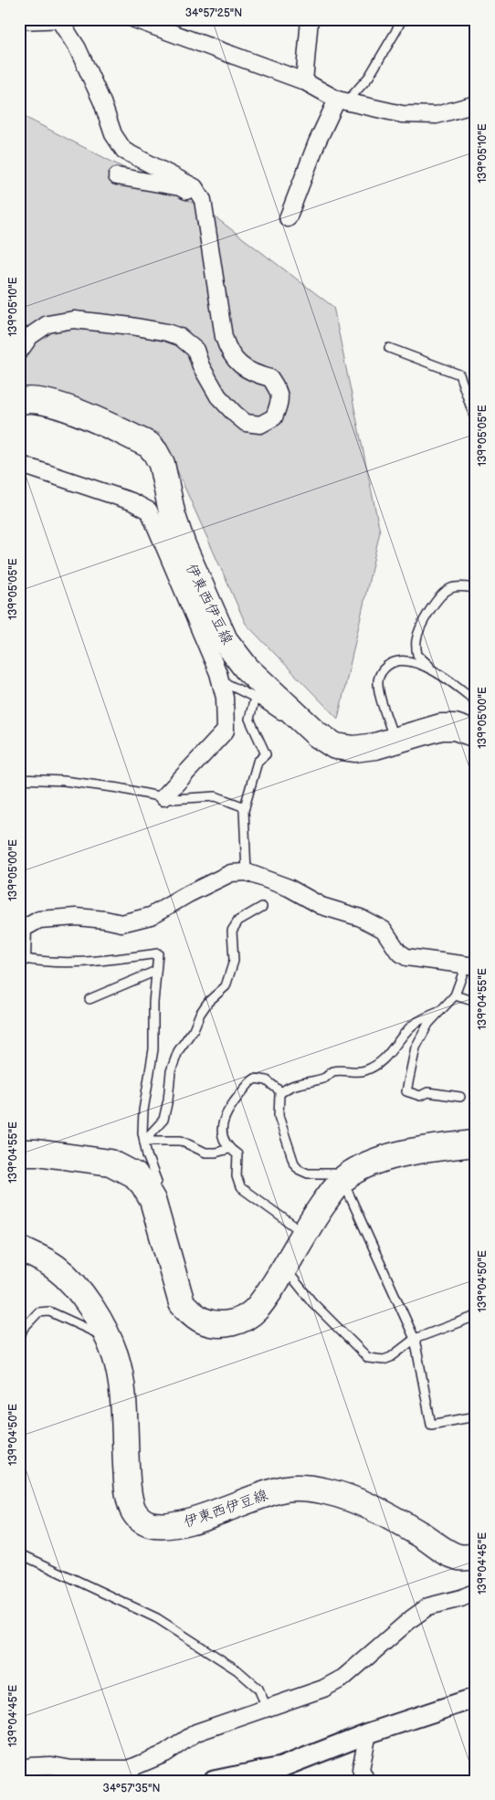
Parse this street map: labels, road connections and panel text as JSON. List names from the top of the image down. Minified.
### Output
{"streets":{"main road":["伊東西伊豆線"]},"coordinates":["34°57'25\"N","139°05'10\"E","139°05'05\"E","139°05'00\"E","139°04'55\"E","139°04'50\"E","139°04'45\"E","34°57'35\"N"]}
